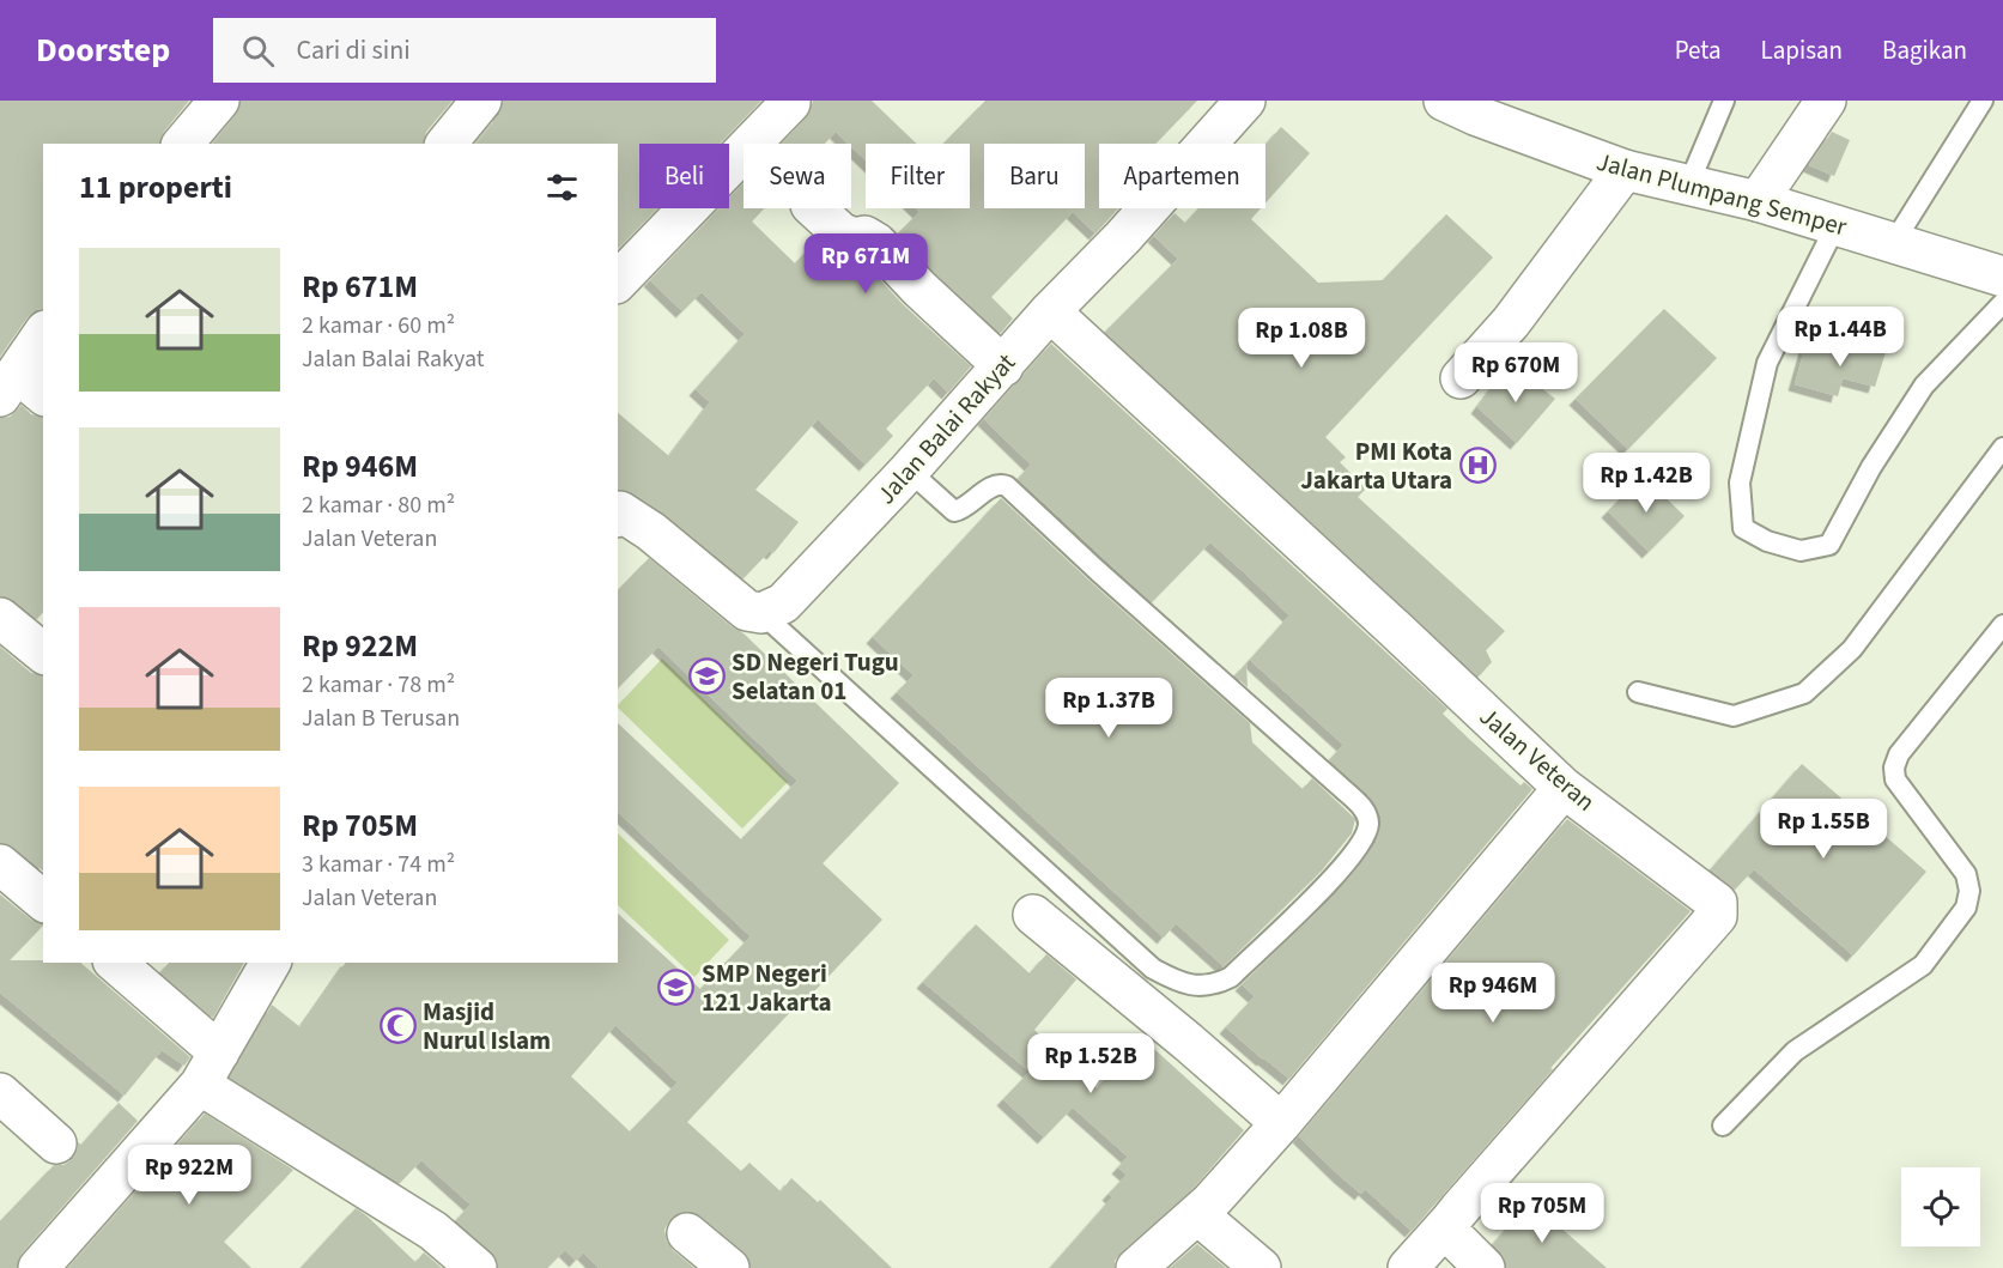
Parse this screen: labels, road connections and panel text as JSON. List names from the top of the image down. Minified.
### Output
{"streets":{"street":["Jalan Plumpang Semper","Jalan Balai Rakyat","Jalan Veteran"]},"crossings":[["Jalan Balai Rakyat","Jalan Veteran"]],"places":{"hospital":["PMI Kota Jakarta Utara"],"school or university":["SD Negeri Tugu Selatan 01","SMP Negeri 121 Jakarta"],"mosque":["Masjid Nurul Islam"]},"page":{"header":"Doorstep","search":"Cari di sini","nav":["Peta","Lapisan","Bagikan"],"chip":["Beli","Sewa","Filter","Baru","Apartemen"],"heading":"11 properti","list":[{"name":"Rp 671M","note":"2 kamar · 60 m² · Jalan Balai Rakyat"},{"name":"Rp 946M","note":"2 kamar · 80 m² · Jalan Veteran"},{"name":"Rp 922M","note":"2 kamar · 78 m² · Jalan B Terusan"},{"name":"Rp 705M","note":"3 kamar · 74 m² · Jalan Veteran"}],"price":["Rp 671M","Rp 1.44B","Rp 1.08B","Rp 670M","Rp 1.42B","Rp 1.37B","Rp 1.55B","Rp 946M","Rp 1.52B","Rp 922M","Rp 705M"]}}
